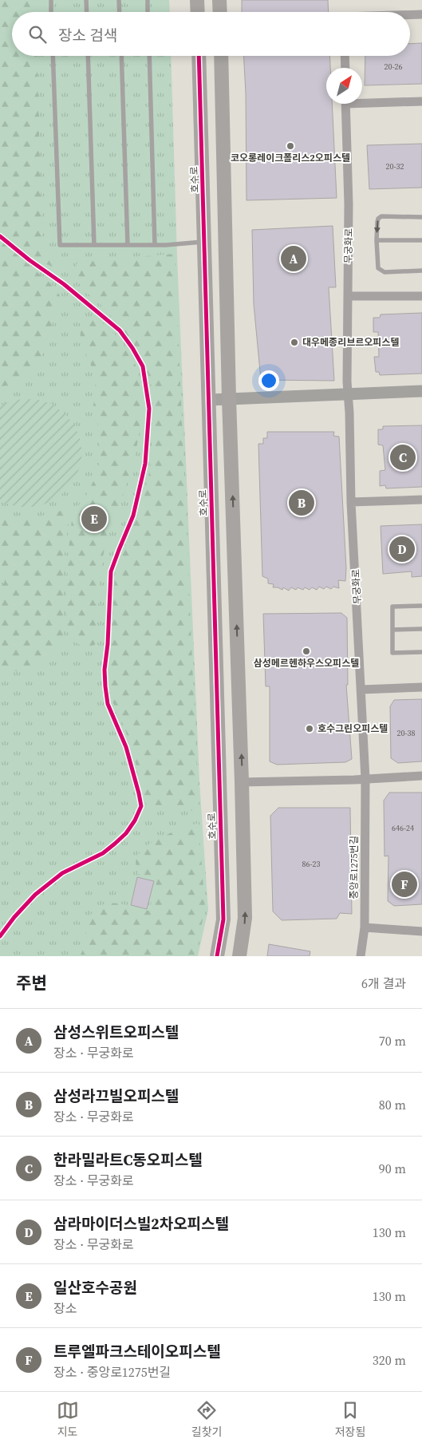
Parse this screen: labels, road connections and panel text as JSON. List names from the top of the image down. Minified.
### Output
{"streets":{"main road":["호수로"],"street":["무궁화로","중앙로1275번길"]},"crossings":[["무궁화로","중앙로1275번길"]],"places":["코오롱레이크폴리스2오피스텔","대우메종리브르오피스텔","삼성메르헨하우스오피스텔","호수그린오피스텔"],"house_numbers":["20-26","20-32","20-38","646-24","86-23"],"north":"top right","page":{"search":"장소 검색","pins":["A","C","B","E","D","F"],"heading":["주변","6개 결과"],"list":[{"mark":"A","name":"삼성스위트오피스텔","note":"장소 · 무궁화로","value":"70 m"},{"mark":"B","name":"삼성라끄빌오피스텔","note":"장소 · 무궁화로","value":"80 m"},{"mark":"C","name":"한라밀라트C동오피스텔","note":"장소 · 무궁화로","value":"90 m"},{"mark":"D","name":"삼라마이더스빌2차오피스텔","note":"장소 · 무궁화로","value":"130 m"},{"mark":"E","name":"일산호수공원","note":"장소","value":"130 m"},{"mark":"F","name":"트루엘파크스테이오피스텔","note":"장소 · 중앙로1275번길","value":"320 m"}],"nav":["지도","길찾기","저장됨"]}}
